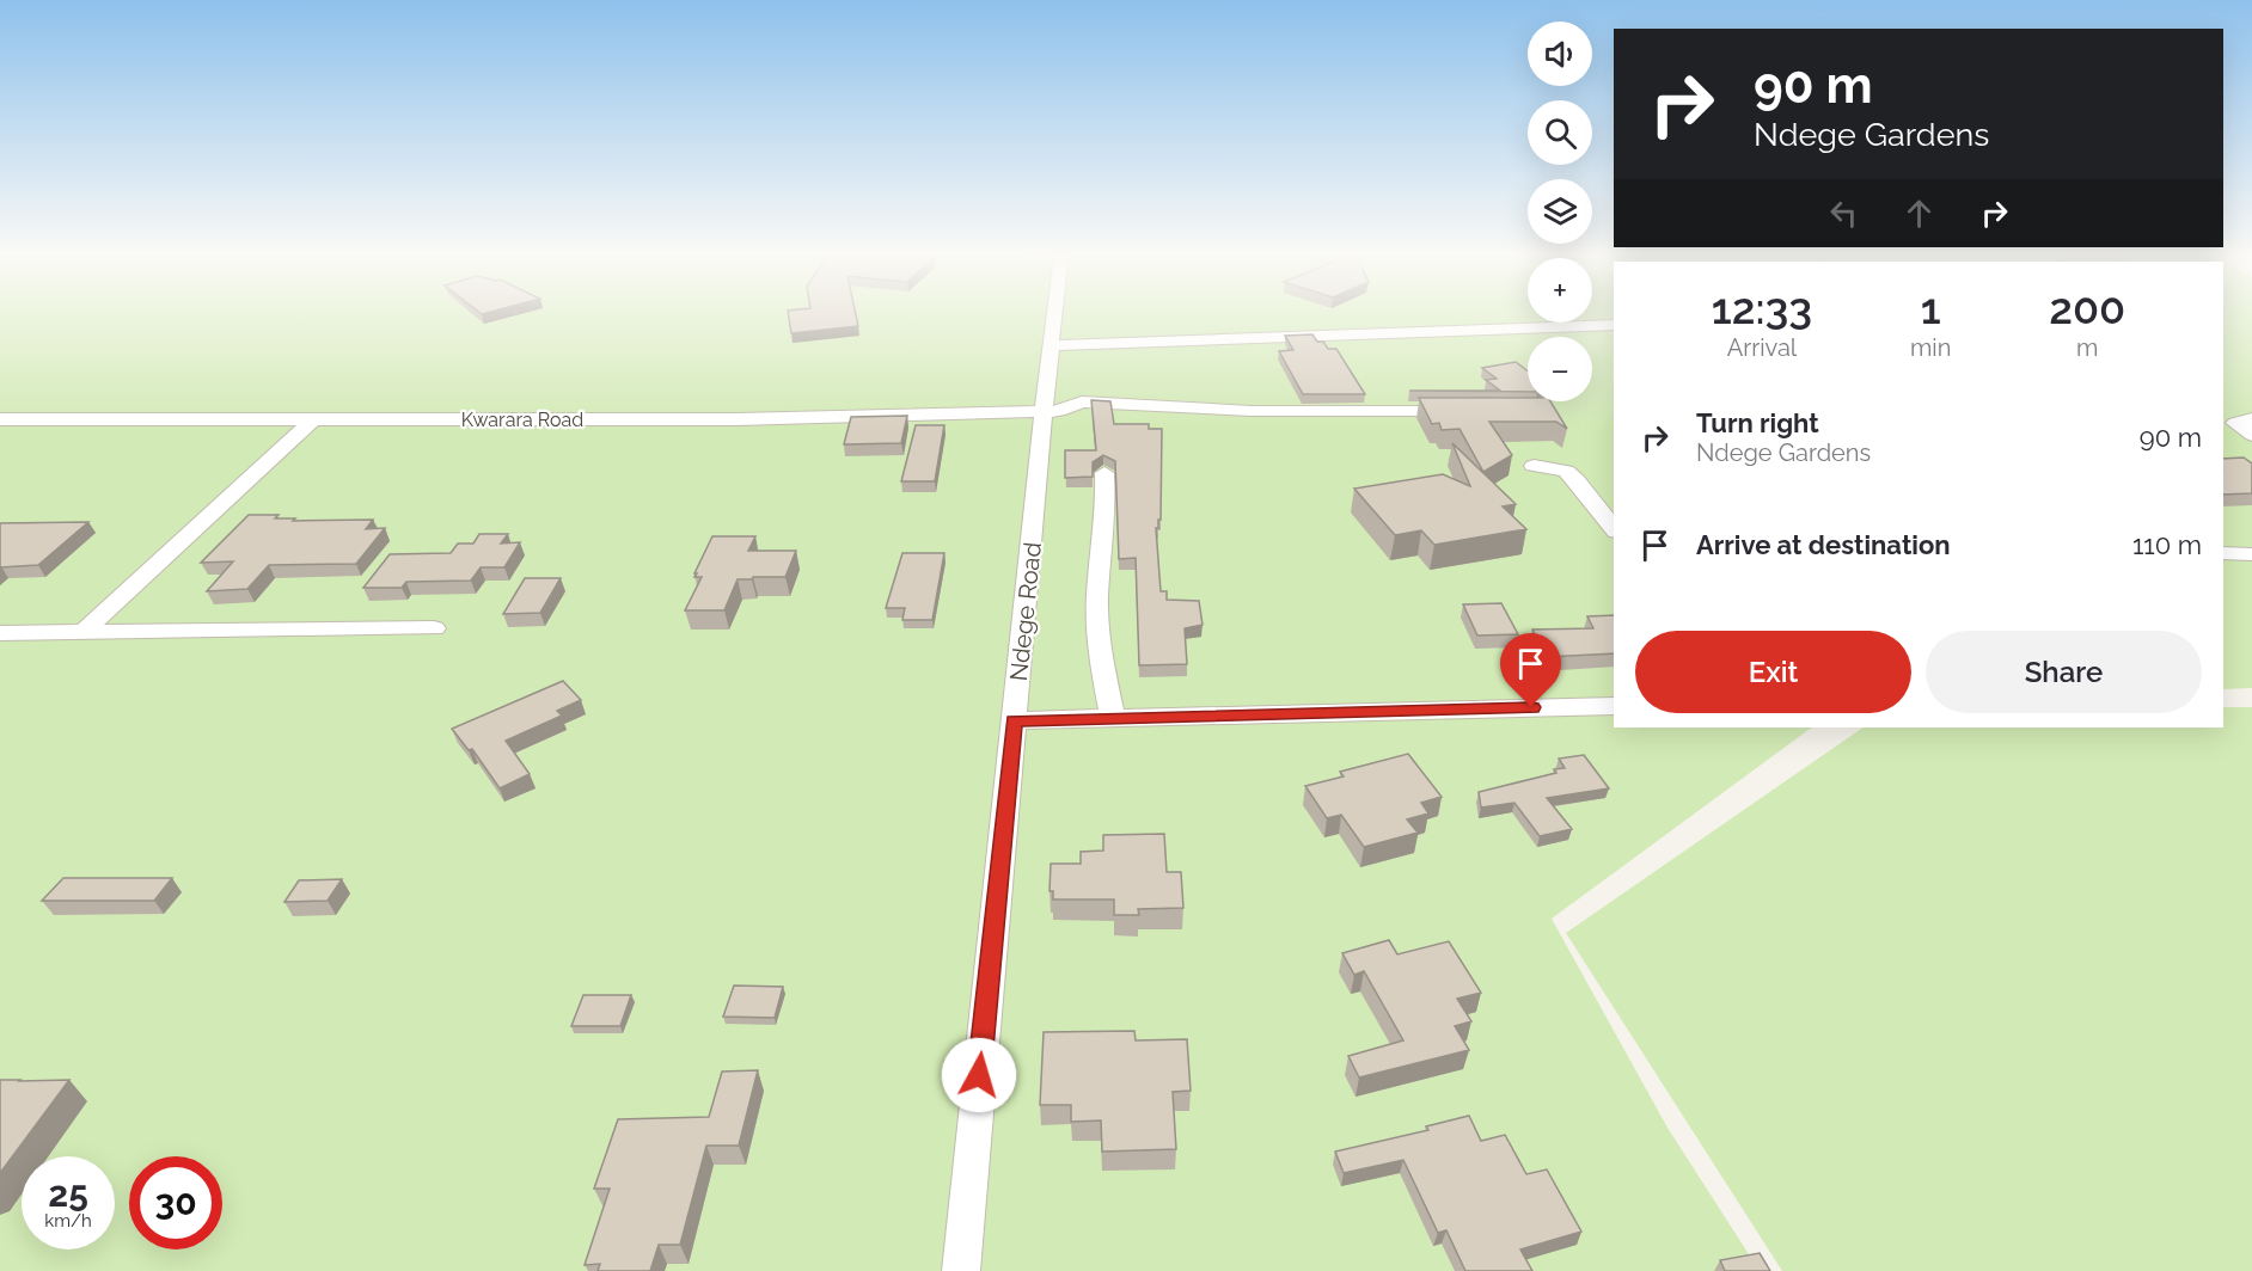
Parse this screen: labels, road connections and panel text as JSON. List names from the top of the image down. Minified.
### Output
{"streets":{"street":["Kwarara Road","Ndege Road"]},"crossings":[["Kwarara Road","Ndege Road"]],"page":{"map_buttons":["+","−"],"turn":["90 m","Ndege Gardens"],"eta":["12:33","Arrival","1","min","200","m"],"list":[{"name":"Turn right","note":"Ndege Gardens","value":"90 m"},{"name":"Arrive at destination","value":"110 m"}],"buttons":["Exit","Share"],"speed":"25 km/h","limit":"30"}}
